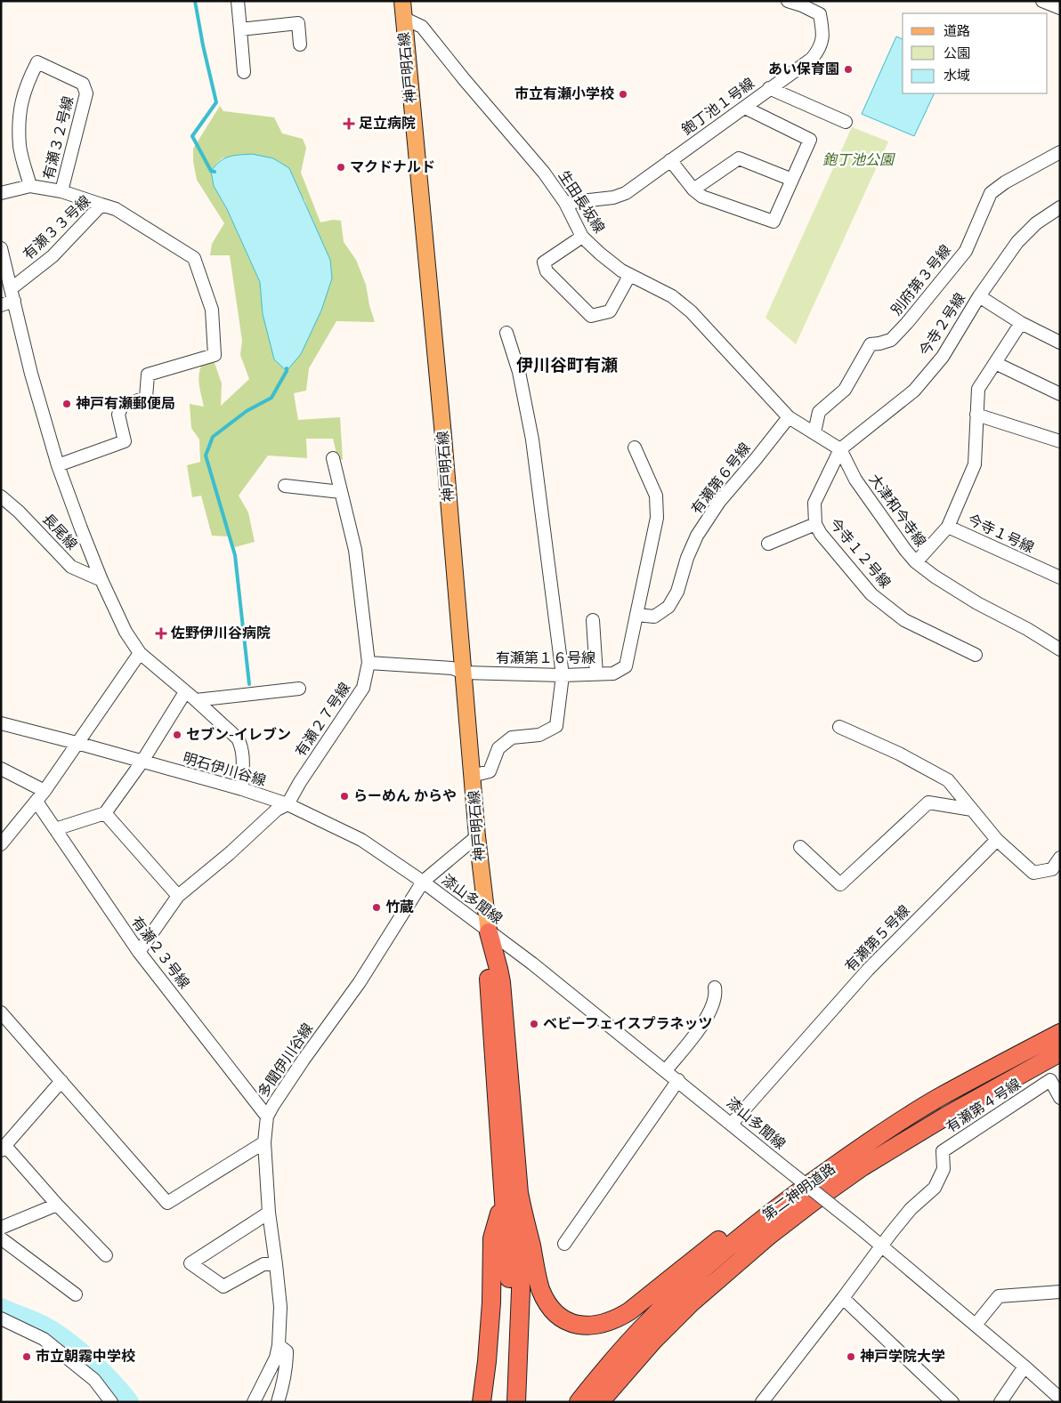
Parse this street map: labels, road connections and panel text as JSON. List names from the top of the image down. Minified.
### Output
{"streets":{"highway":["第二神明道路"],"main road":["神戸明石線"],"street":["鉋丁池１号線","有瀬３２号線","生田長坂線","有瀬３３号線","別府第３号線","今寺２号線","有瀬第６号線","大津和今寺線","長尾線","今寺１号線","今寺１２号線","有瀬第１６号線","有瀬２７号線","明石伊川谷線","漆山多聞線","有瀬第５号線","有瀬２３号線","多聞伊川谷線","有瀬第４号線"]},"crossings":[["神戸明石線","生田長坂線"],["神戸明石線","有瀬第１６号線"],["神戸明石線","漆山多聞線"],["神戸明石線","多聞伊川谷線"],["鉋丁池１号線","生田長坂線"],["生田長坂線","別府第３号線"],["生田長坂線","有瀬第６号線"],["生田長坂線","大津和今寺線"],["別府第３号線","大津和今寺線"],["今寺２号線","大津和今寺線"],["今寺２号線","今寺１２号線"],["有瀬第６号線","有瀬第１６号線"],["大津和今寺線","今寺１号線"],["大津和今寺線","今寺１２号線"],["有瀬２７号線","明石伊川谷線"],["明石伊川谷線","漆山多聞線"],["明石伊川谷線","多聞伊川谷線"],["漆山多聞線","有瀬第５号線"],["漆山多聞線","多聞伊川谷線"],["漆山多聞線","有瀬第４号線"],["有瀬２３号線","多聞伊川谷線"]],"districts":["伊川谷町有瀬"],"parks":["鉋丁池公園"],"places":{"other":["あい保育園","市立有瀬小学校","マクドナルド","神戸有瀬郵便局","セブン-イレブン","らーめん からや","竹蔵","ベビーフェイスプラネッツ","市立朝霧中学校","神戸学院大学"],"health":["足立病院","佐野伊川谷病院"]},"legend":["道路","公園","水域"]}
